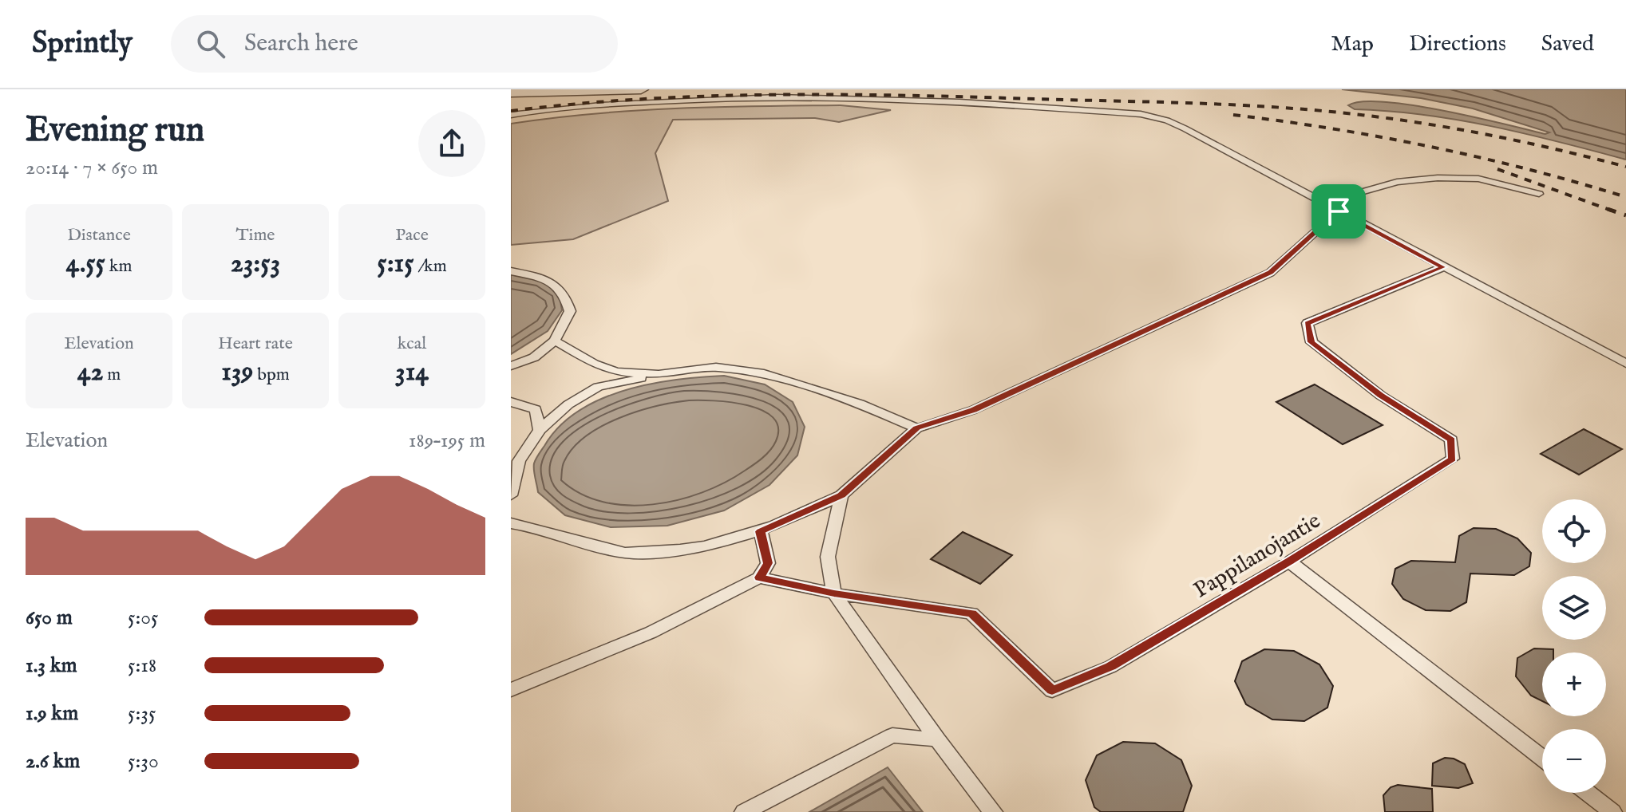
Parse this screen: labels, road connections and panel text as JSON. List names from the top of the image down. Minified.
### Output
{"streets":{"lane":["Pappilanojantie"]},"page":{"header":"Sprintly","search":"Search here","nav":["Map","Directions","Saved"],"heading":["Evening run","20:14 · 7 × 650 m"],"stats":[["Distance","4.55 km"],["Time","23:53"],["Pace","5:15 /km"],["Elevation","42 m"],["Heart rate","139 bpm"],["kcal","314"]],"chart":["Elevation","189–195 m"],"map_buttons":["+","−"],"list":[{"name":"650 m","note":"5:05"},{"name":"1.3 km","note":"5:18"},{"name":"1.9 km","note":"5:35"},{"name":"2.6 km","note":"5:30"}]}}
